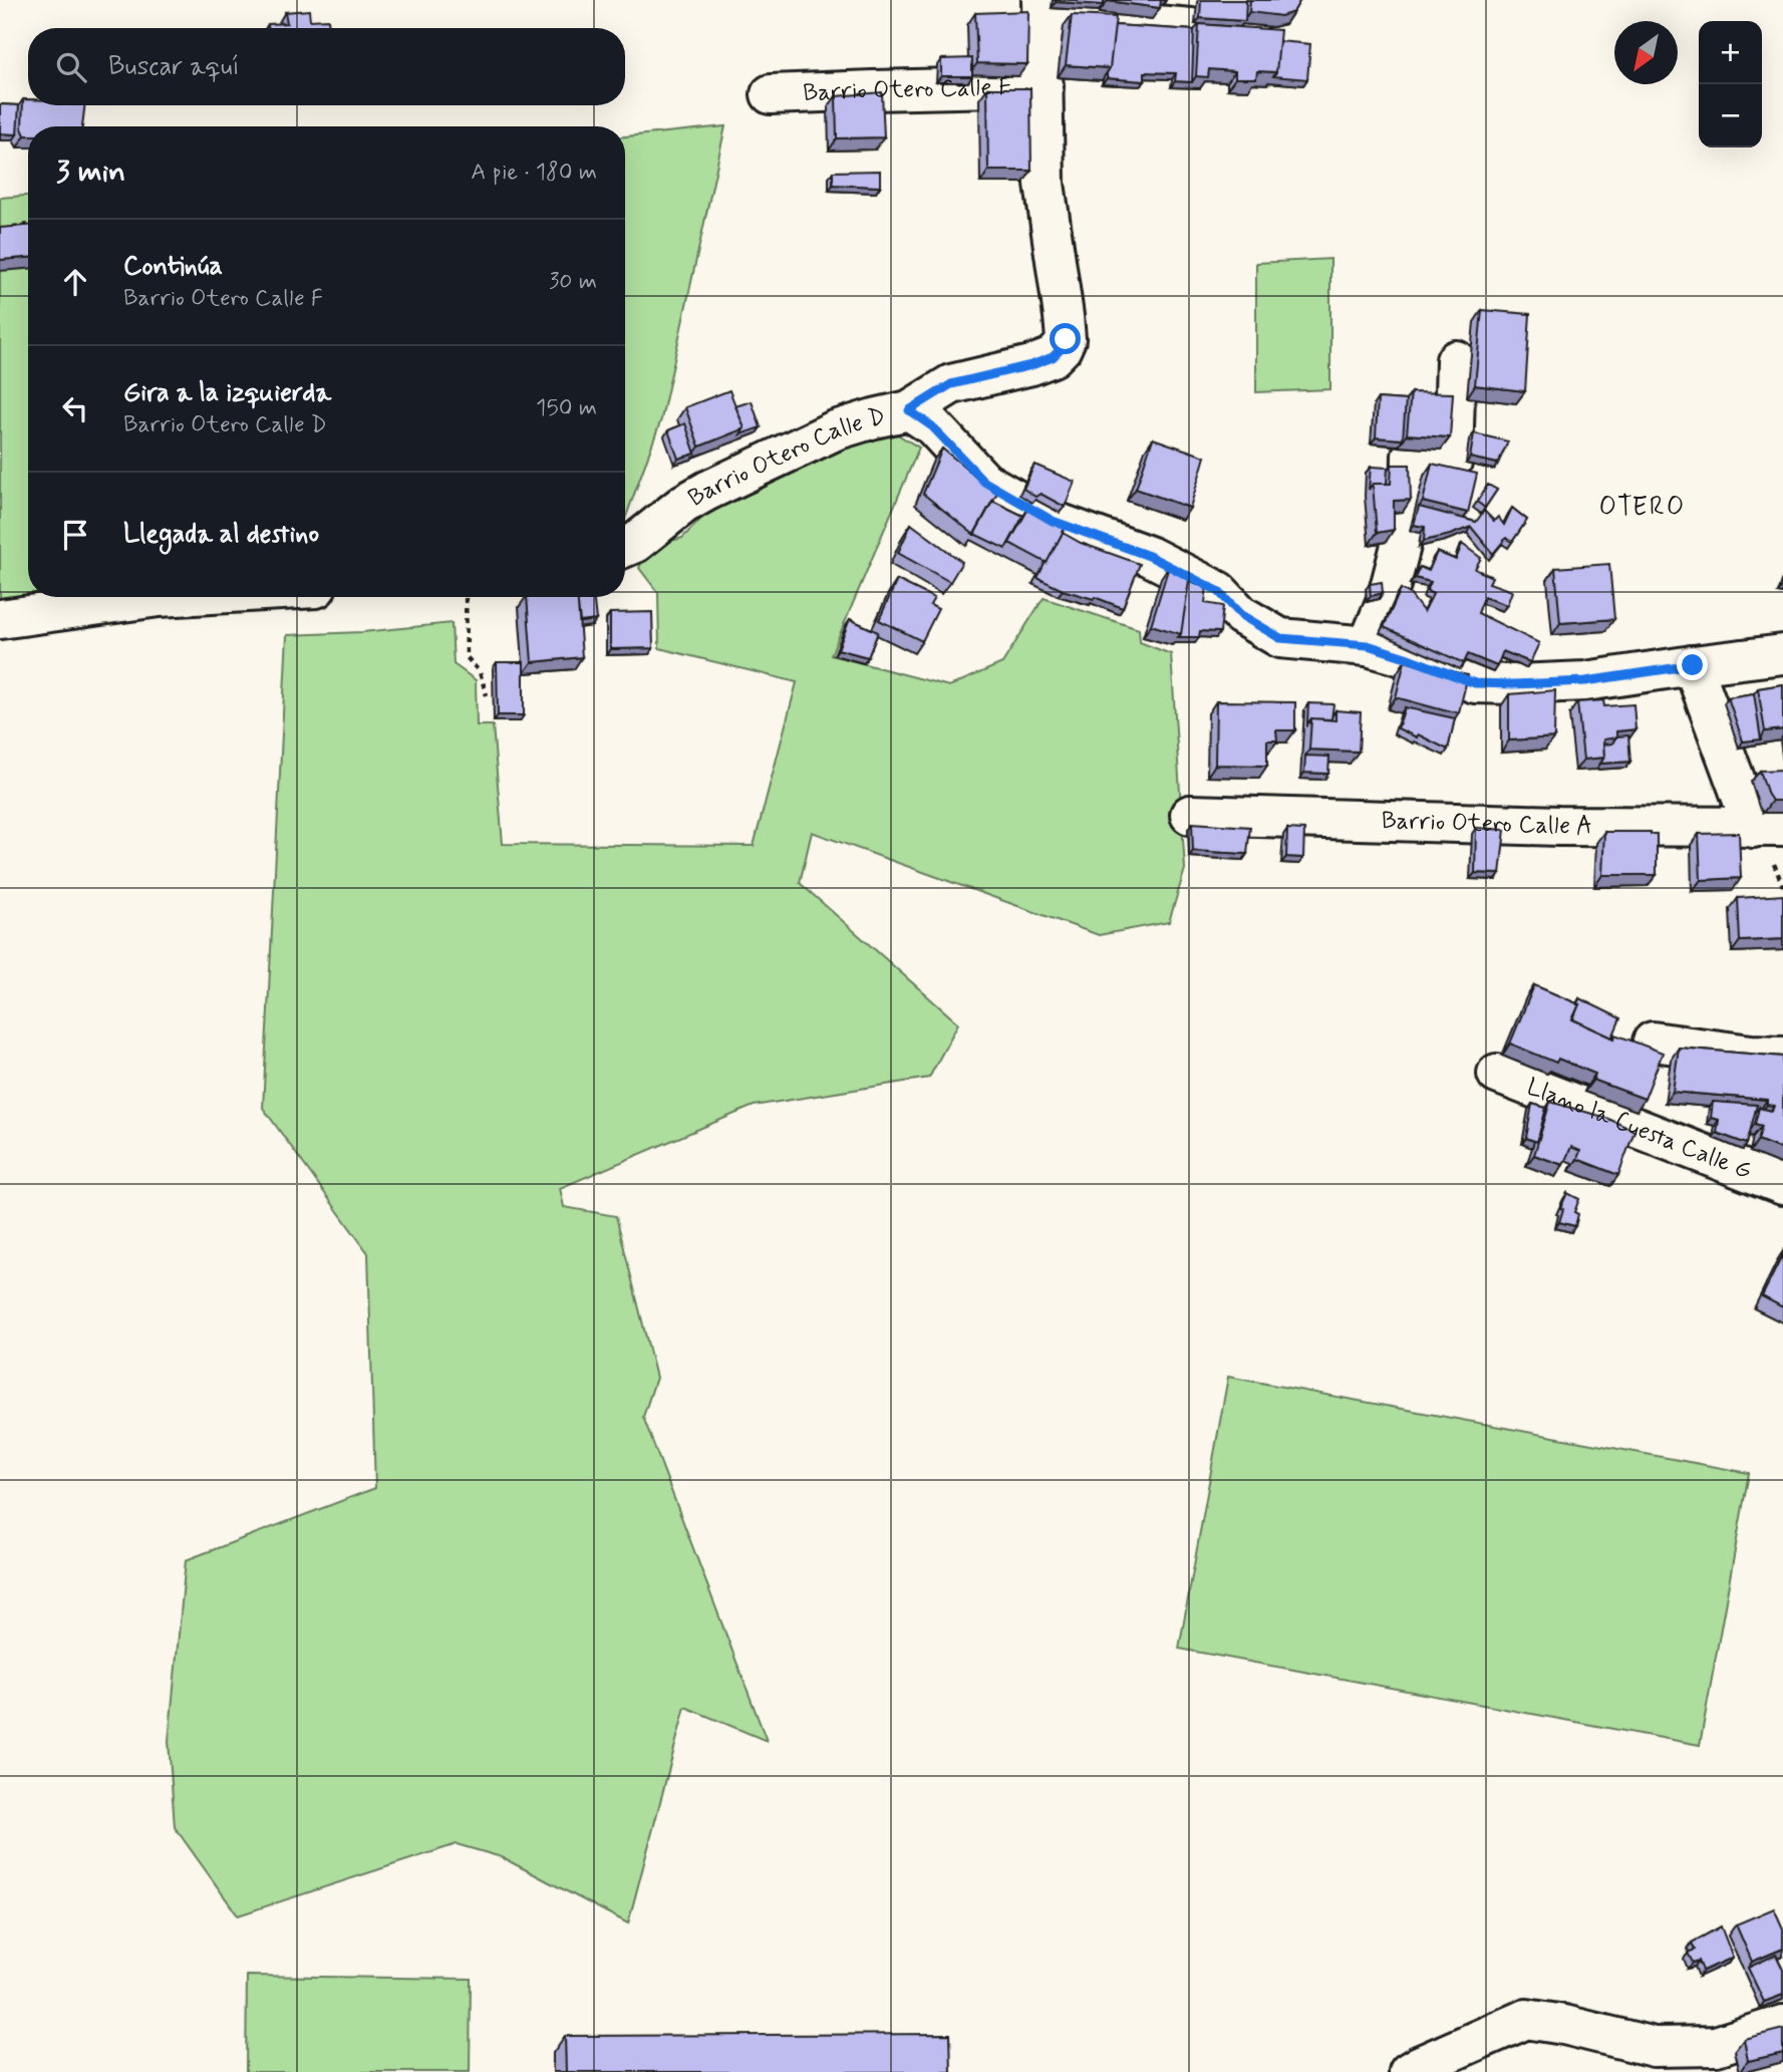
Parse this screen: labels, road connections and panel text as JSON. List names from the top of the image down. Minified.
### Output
{"streets":{"street":["Barrio Otero Calle F","Barrio Otero Calle D","Barrio Otero Calle A","Llano la Cuesta Calle G"]},"crossings":[["Barrio Otero Calle F","Barrio Otero Calle D"]],"districts":["OTERO"],"north":"bottom left","page":{"map_buttons":["+","−"],"search":"Buscar aquí","heading":["3 min","A pie · 180 m"],"list":[["Continúa","Barrio Otero Calle F","30 m"],["Gira a la izquierda","Barrio Otero Calle D","150 m"],"Llegada al destino"]}}
